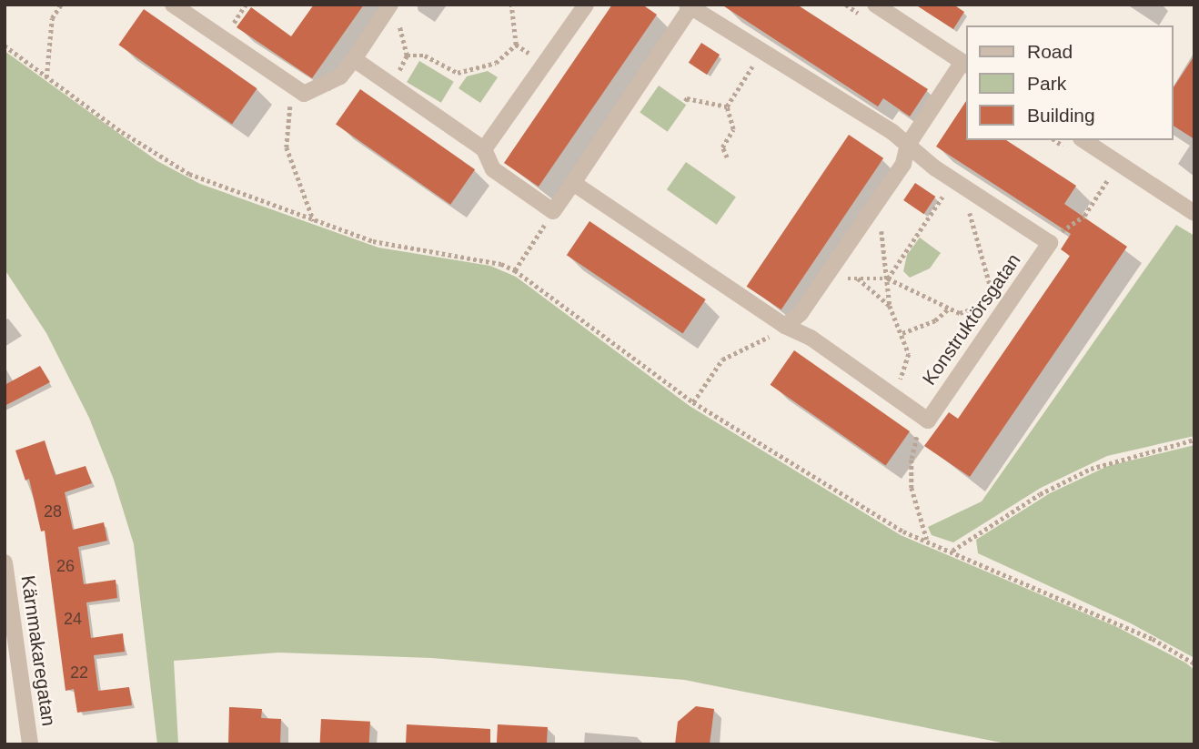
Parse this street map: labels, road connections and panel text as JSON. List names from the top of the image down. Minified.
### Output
{"streets":{"street":["Konstruktörsgatan","Kärnmakaregatan"]},"house_numbers":["28","26","24","22"],"legend":["Road","Park","Building"]}
